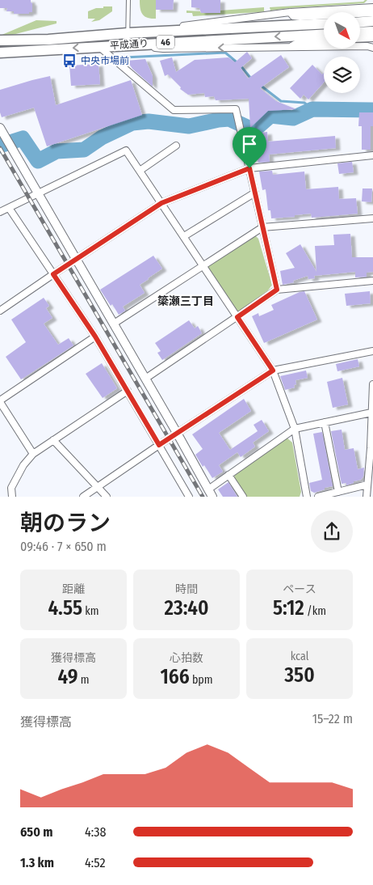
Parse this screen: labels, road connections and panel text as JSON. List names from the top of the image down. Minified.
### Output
{"streets":{"main road":["46","平成通り"]},"districts":["簗瀬三丁目"],"places":{"bus stop":["中央市場前"]},"north":"bottom right","page":{"heading":["朝のラン","09:46 · 7 × 650 m"],"stats":[["距離","4.55 km"],["時間","23:40"],["ペース","5:12 /km"],["獲得標高","49 m"],["心拍数","166 bpm"],["kcal","350"]],"chart":["獲得標高","15–22 m"],"list":[{"name":"650 m","note":"4:38"},{"name":"1.3 km","note":"4:52"}]}}
